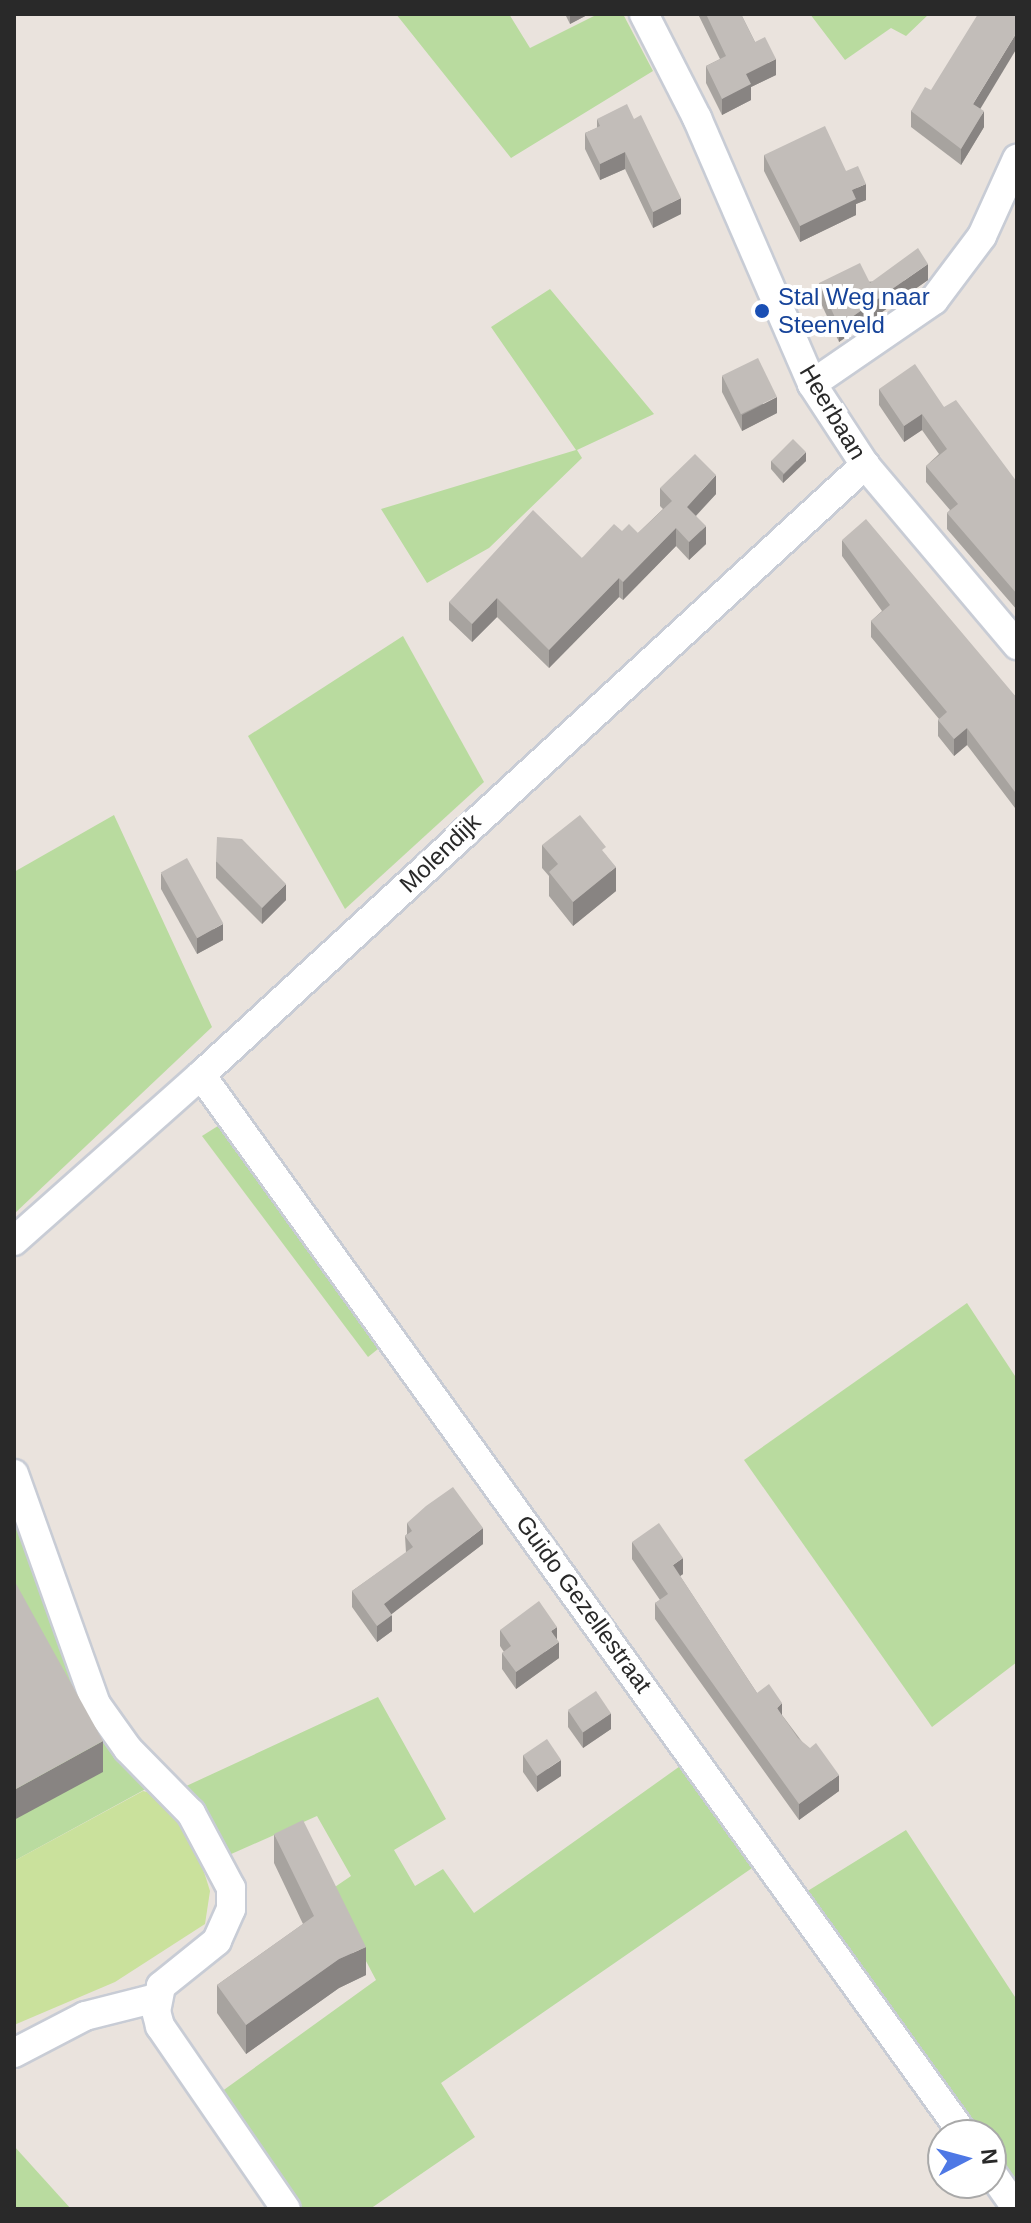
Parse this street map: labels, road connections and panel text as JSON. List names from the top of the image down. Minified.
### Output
{"streets":{"street":["Heerbaan","Molendijk","Guido Gezellestraat"]},"crossings":[["Heerbaan","Molendijk"],["Molendijk","Guido Gezellestraat"]],"places":["Stal Weg naar Steenveld"],"north":"right"}
